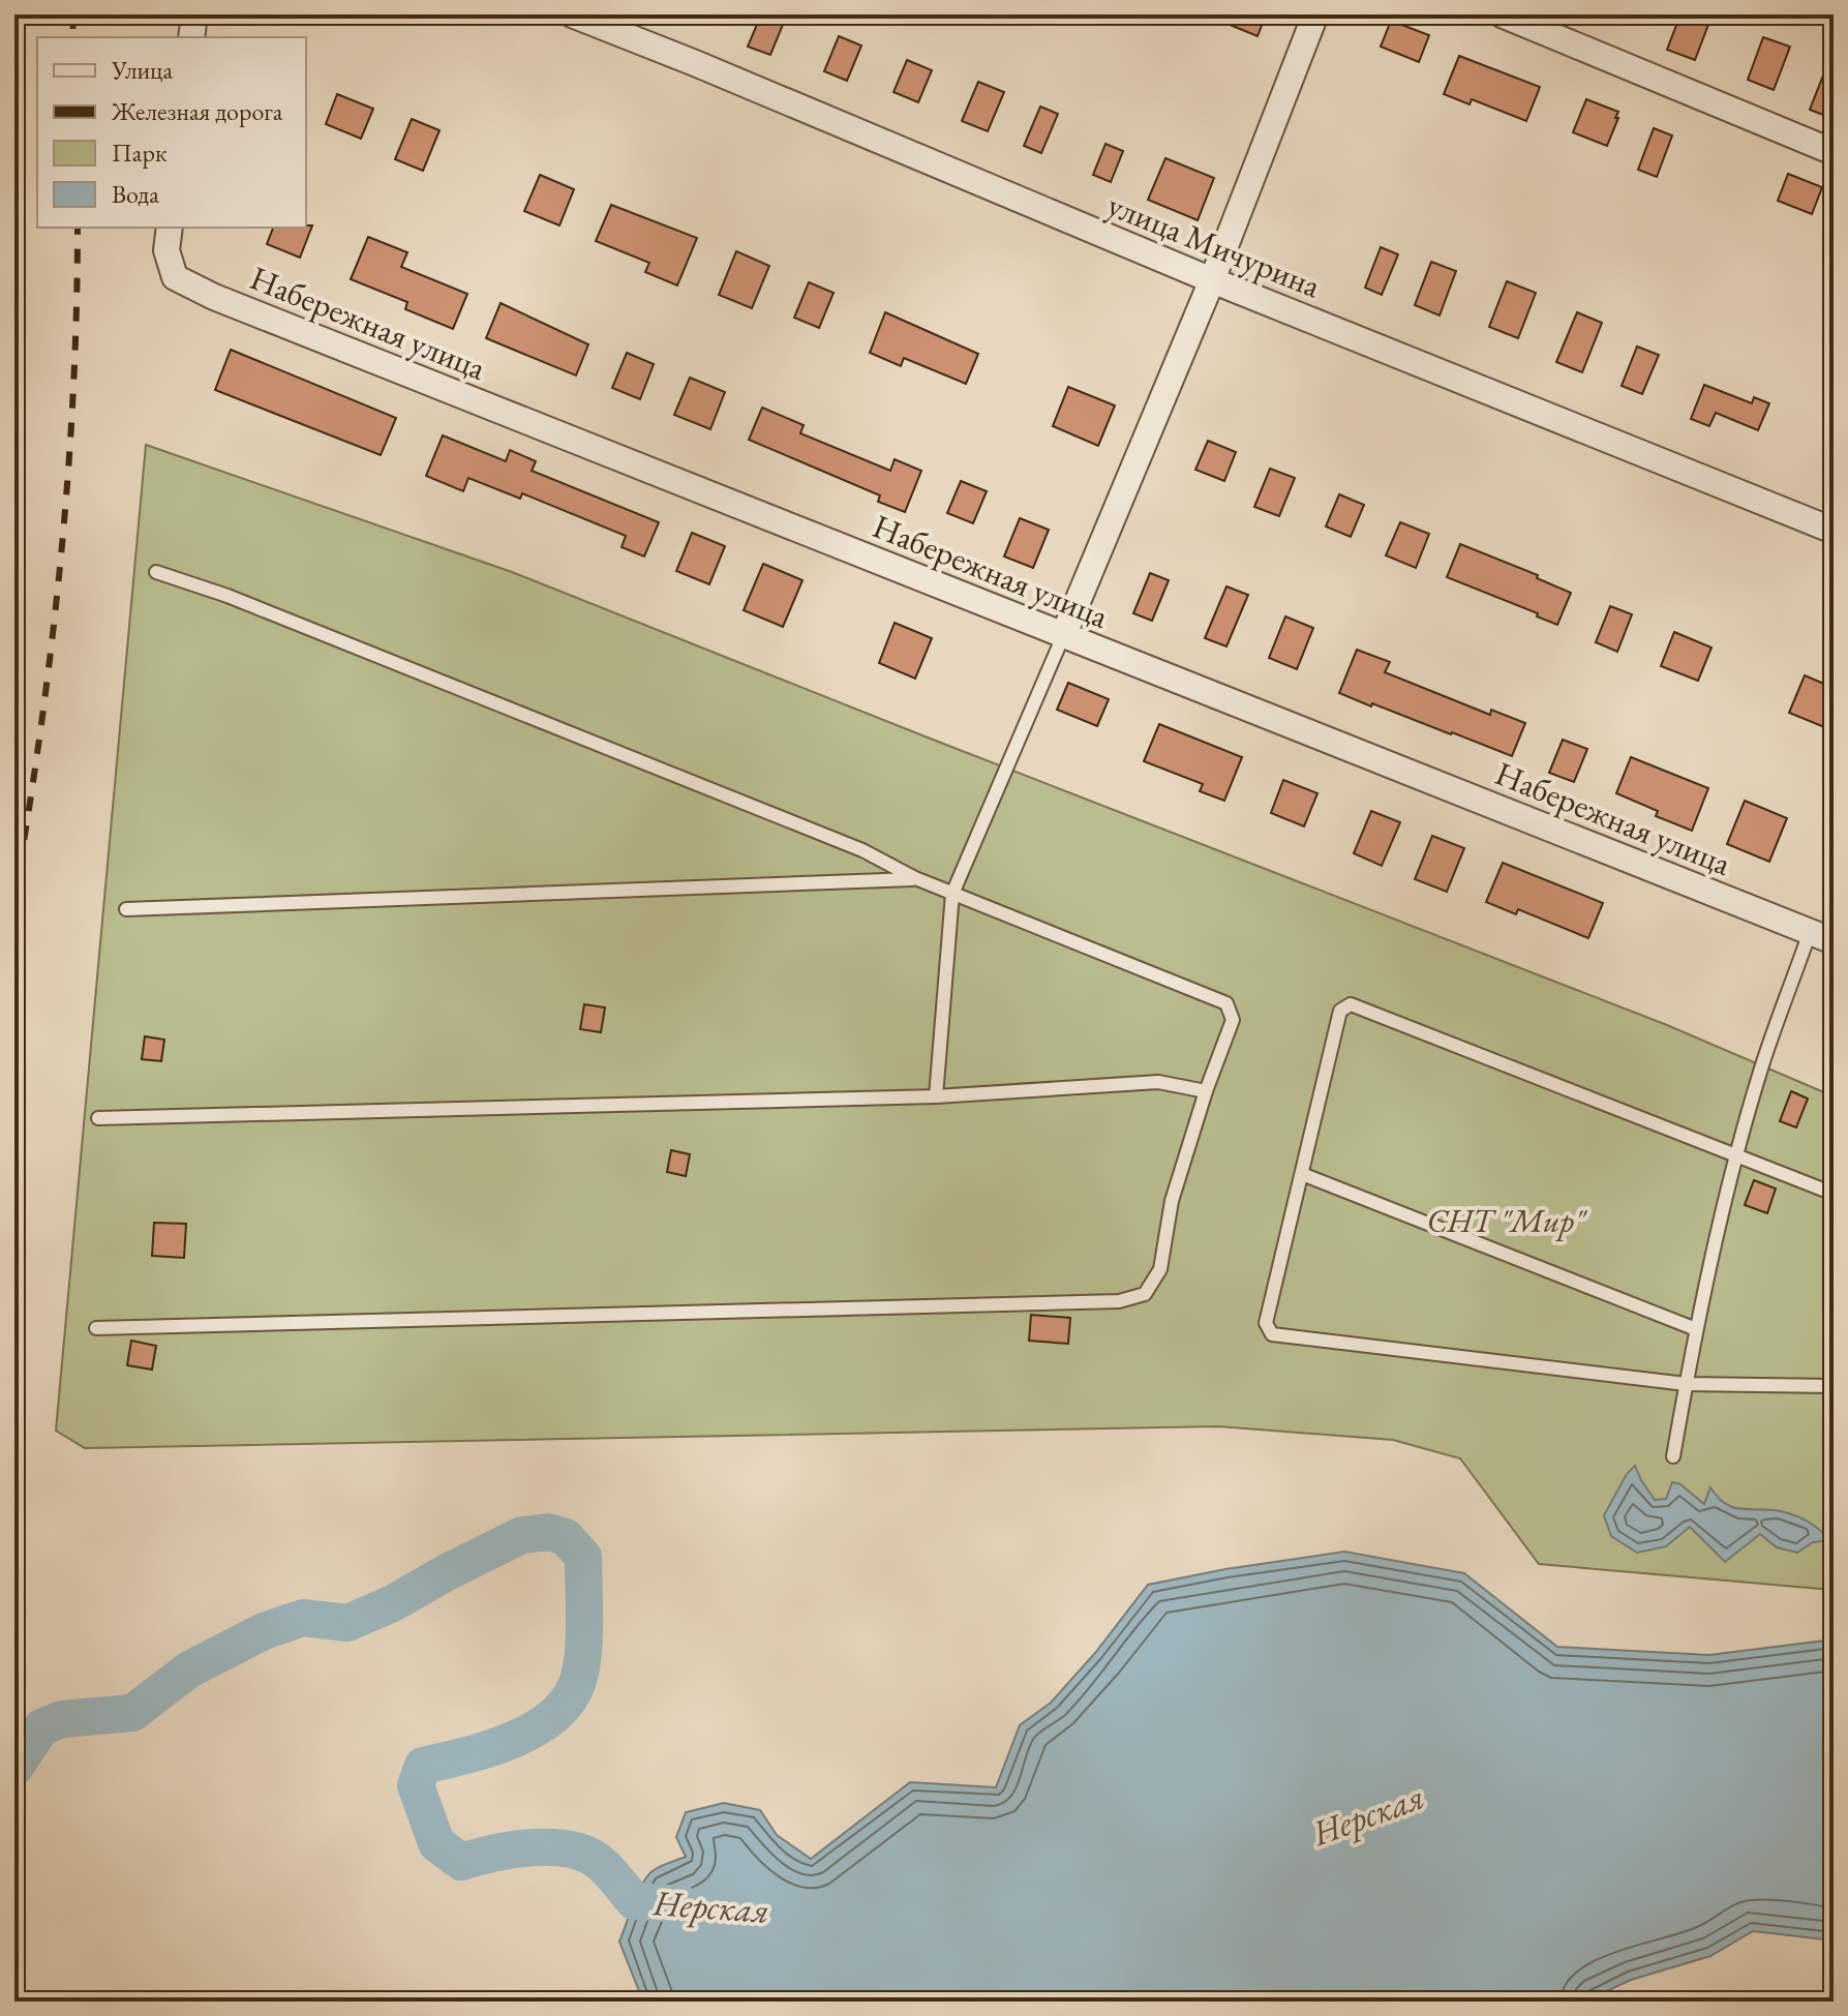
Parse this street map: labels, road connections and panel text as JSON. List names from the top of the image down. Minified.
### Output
{"streets":{"street":["улица Мичурина","Набережная улица"]},"water":["Нерская"],"parks":["СНТ \"Мир\""],"legend":["Улица","Железная дорога","Парк","Вода"]}
